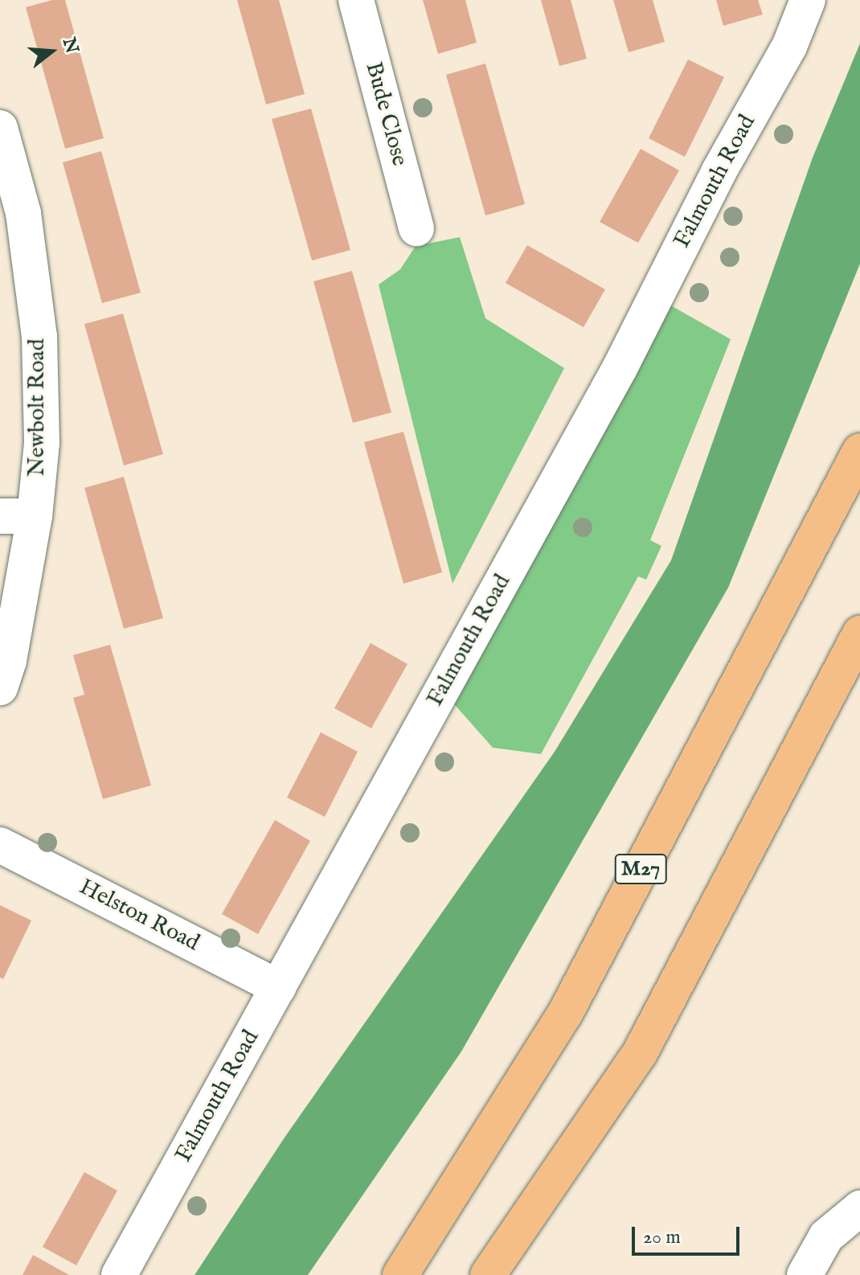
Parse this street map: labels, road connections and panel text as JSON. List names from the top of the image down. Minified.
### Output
{"streets":{"highway":["M27"],"street":["Bude Close","Falmouth Road","Newbolt Road","Helston Road"]},"crossings":[["Falmouth Road","Helston Road"]],"scale_bar":"20 m","north":"right"}
